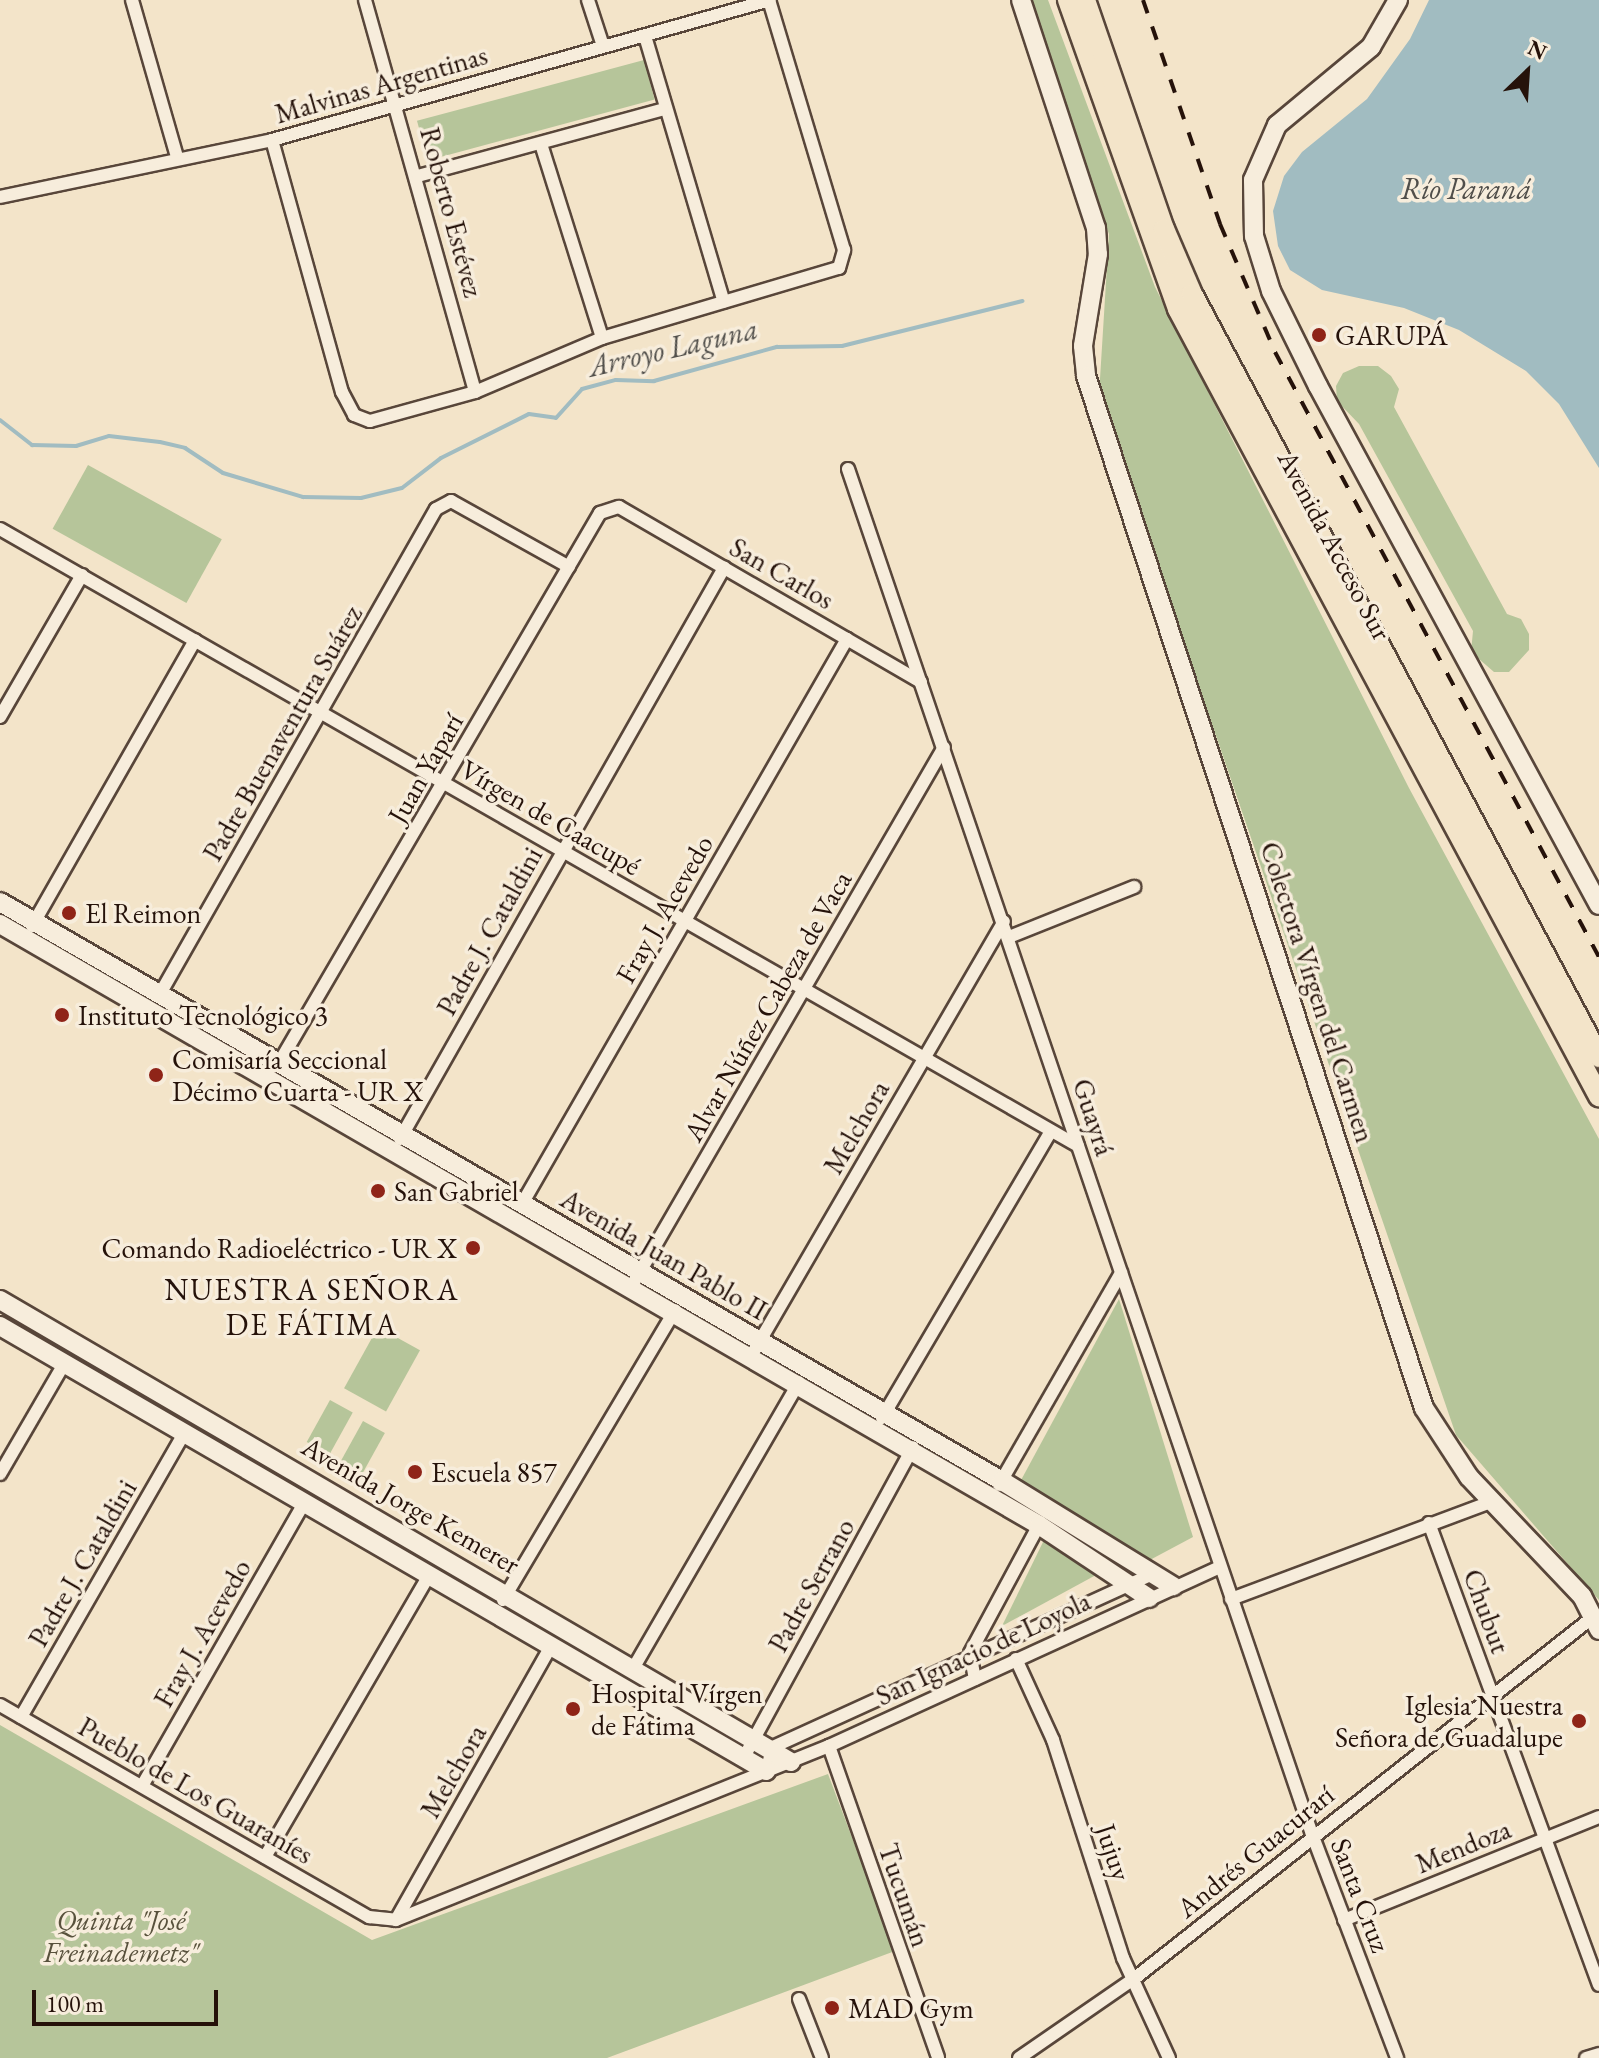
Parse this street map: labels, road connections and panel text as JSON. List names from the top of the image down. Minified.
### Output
{"streets":{"highway":["Avenida Acceso Sur"],"main road":["Colectora Vírgen del Carmen","Avenida Juan Pablo II","Avenida Jorge Kemerer"],"street":["Malvinas Argentinas","Roberto Estévez","San Carlos","Padre Buenaventura Suárez","Juan Yaparí","Vírgen de Caacupé","Fray J. Acevedo","Padre J. Cataldini","Alvar Núñez Cabeza de Vaca","Guayrá","Melchora","Padre Serrano","Chubut","San Ignacio de Loyola","Pueblo de Los Guaraníes","Mendoza","Andrés Guacurarí","Jujuy","Tucumán","Santa Cruz"]},"crossings":[["Malvinas Argentinas","Roberto Estévez"],["San Carlos","Juan Yaparí"],["San Carlos","Fray J. Acevedo"],["San Carlos","Padre J. Cataldini"],["San Carlos","Guayrá"],["Padre Buenaventura Suárez","Juan Yaparí"],["Padre Buenaventura Suárez","Vírgen de Caacupé"],["Padre Buenaventura Suárez","Avenida Juan Pablo II"],["Juan Yaparí","Vírgen de Caacupé"],["Juan Yaparí","Avenida Juan Pablo II"],["Vírgen de Caacupé","Fray J. Acevedo"],["Vírgen de Caacupé","Padre J. Cataldini"],["Vírgen de Caacupé","Alvar Núñez Cabeza de Vaca"],["Vírgen de Caacupé","Guayrá"],["Vírgen de Caacupé","Melchora"],["Fray J. Acevedo","Avenida Juan Pablo II"],["Fray J. Acevedo","Avenida Jorge Kemerer"],["Fray J. Acevedo","Pueblo de Los Guaraníes"],["Padre J. Cataldini","Avenida Juan Pablo II"],["Padre J. Cataldini","Avenida Jorge Kemerer"],["Padre J. Cataldini","Pueblo de Los Guaraníes"],["Colectora Vírgen del Carmen","Andrés Guacurarí"],["Alvar Núñez Cabeza de Vaca","Guayrá"],["Alvar Núñez Cabeza de Vaca","Avenida Juan Pablo II"],["Guayrá","Melchora"],["Guayrá","San Ignacio de Loyola"],["Guayrá","Santa Cruz"],["Melchora","Avenida Juan Pablo II"],["Melchora","Avenida Jorge Kemerer"],["Melchora","San Ignacio de Loyola"],["Melchora","Pueblo de Los Guaraníes"],["Avenida Juan Pablo II","Padre Serrano"],["Avenida Juan Pablo II","San Ignacio de Loyola"],["Avenida Jorge Kemerer","Padre Serrano"],["Avenida Jorge Kemerer","San Ignacio de Loyola"],["Chubut","Mendoza"],["Chubut","Andrés Guacurarí"],["San Ignacio de Loyola","Pueblo de Los Guaraníes"],["San Ignacio de Loyola","Jujuy"],["San Ignacio de Loyola","Tucumán"],["San Ignacio de Loyola","Santa Cruz"],["Mendoza","Santa Cruz"],["Andrés Guacurarí","Jujuy"],["Andrés Guacurarí","Santa Cruz"]],"districts":["NUESTRA SEÑORA DE FÁTIMA"],"water":["Río Paraná","Arroyo Laguna"],"parks":["Quinta \"José Freinademetz\""],"places":["GARUPÁ","El Reimon","Instituto Tecnológico 3","Comisaría Seccional Décimo Cuarta - UR X","San Gabriel","Comando Radioeléctrico - UR X","Escuela 857","Hospital Vírgen de Fátima","Iglesia Nuestra Señora de Guadalupe","MAD Gym"],"scale_bar":"100 m","north":"top right"}
